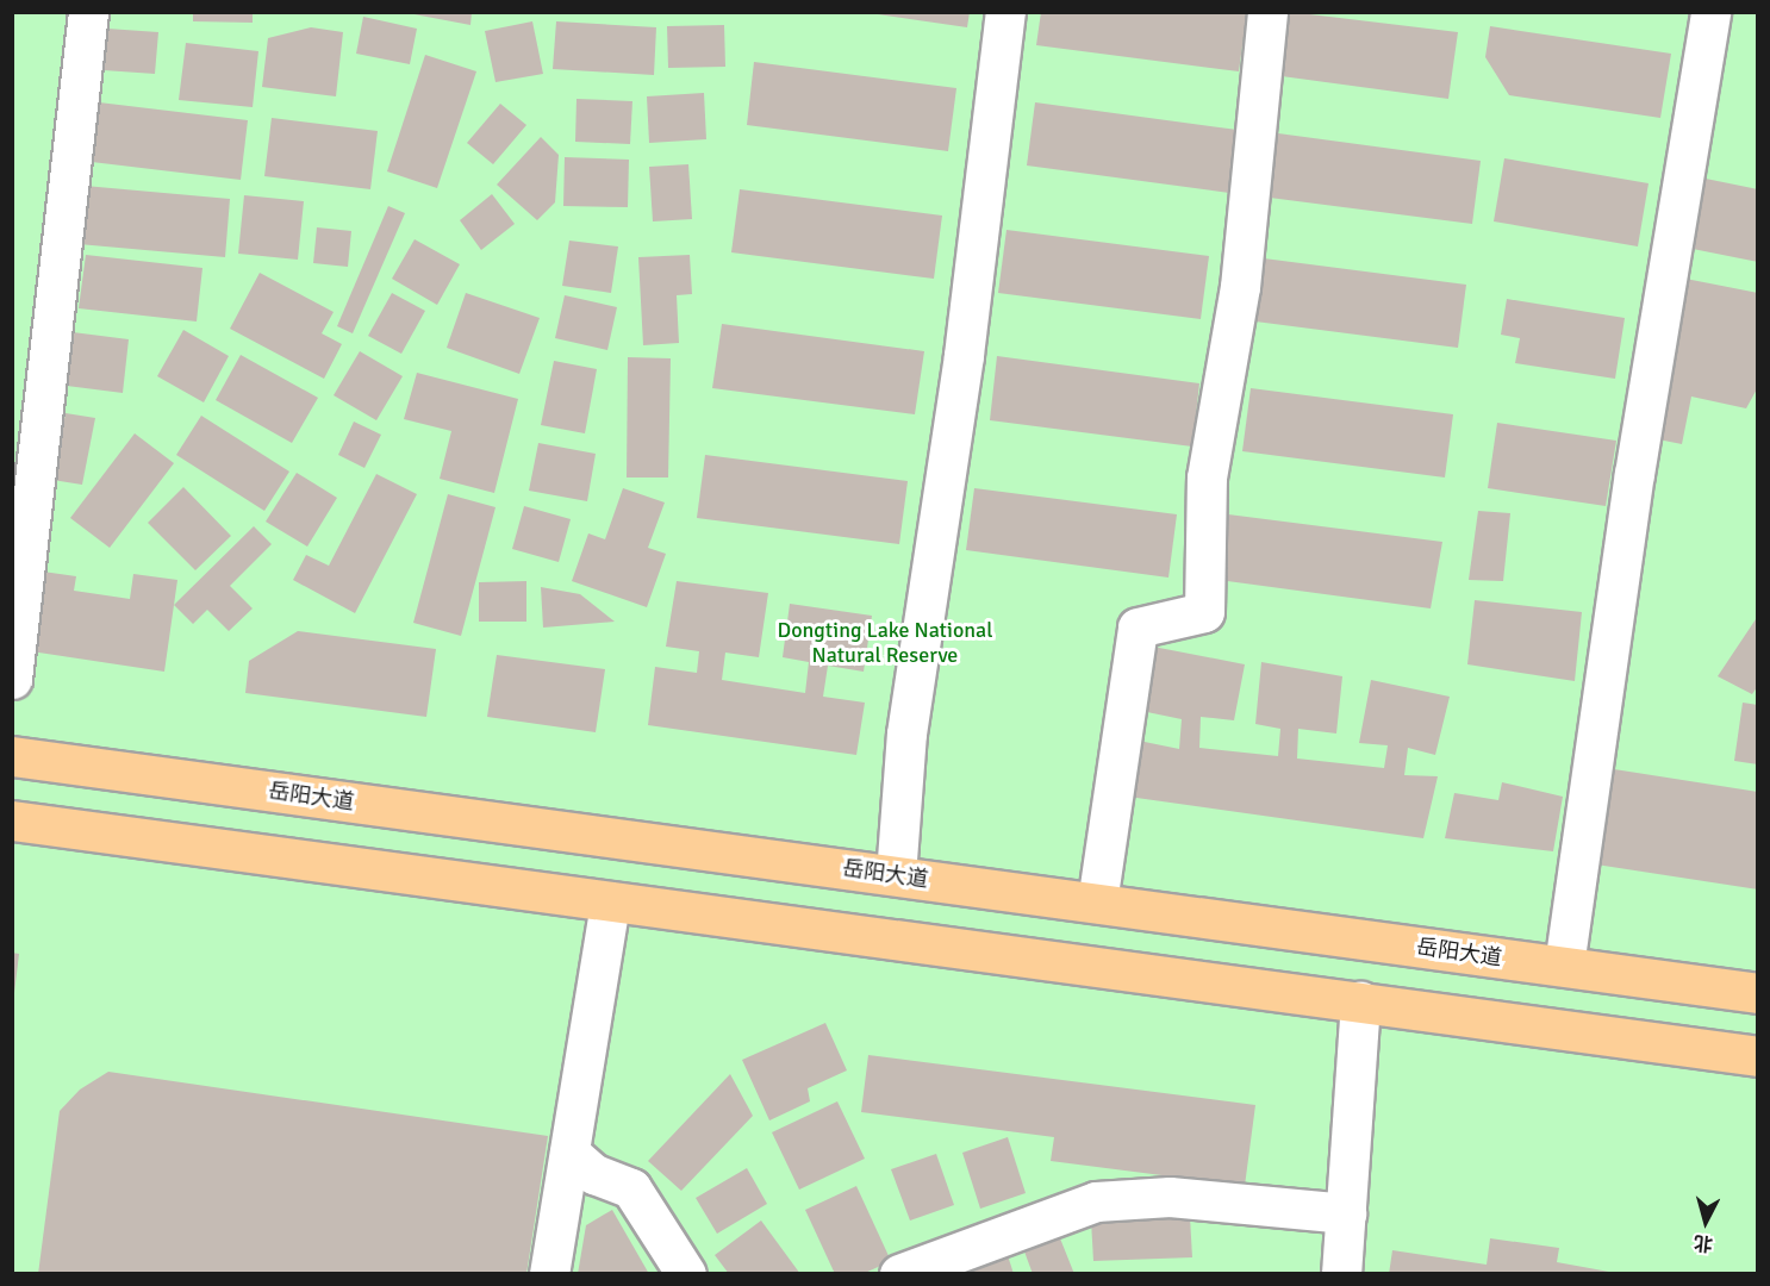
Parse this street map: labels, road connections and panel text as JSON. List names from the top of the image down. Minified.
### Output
{"streets":{"main road":["岳阳大道"]},"parks":["Dongting Lake National Natural Reserve"],"north":"bottom"}
